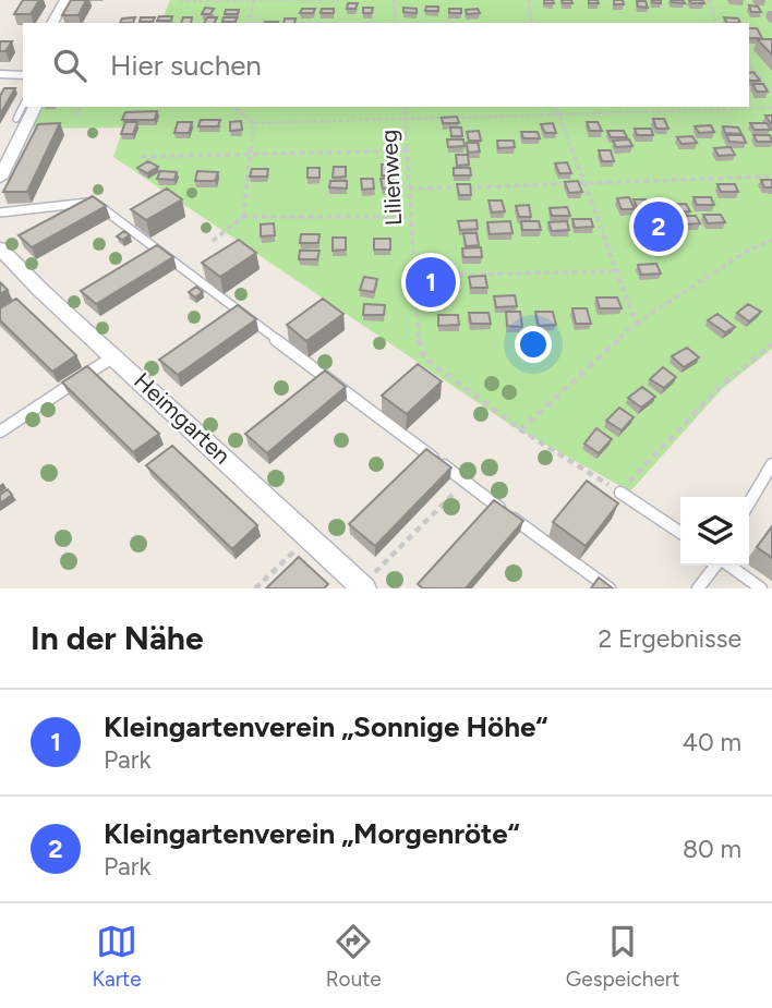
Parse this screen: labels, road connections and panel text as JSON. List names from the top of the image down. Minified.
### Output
{"streets":{"street":["Heimgarten"],"path":["Lilienweg"]},"page":{"search":"Hier suchen","pins":["2","1"],"heading":["In der Nähe","2 Ergebnisse"],"list":[{"mark":"1","name":"Kleingartenverein „Sonnige Höhe“","note":"Park","value":"40 m"},{"mark":"2","name":"Kleingartenverein „Morgenröte“","note":"Park","value":"80 m"}],"nav":["Karte","Route","Gespeichert"]}}
